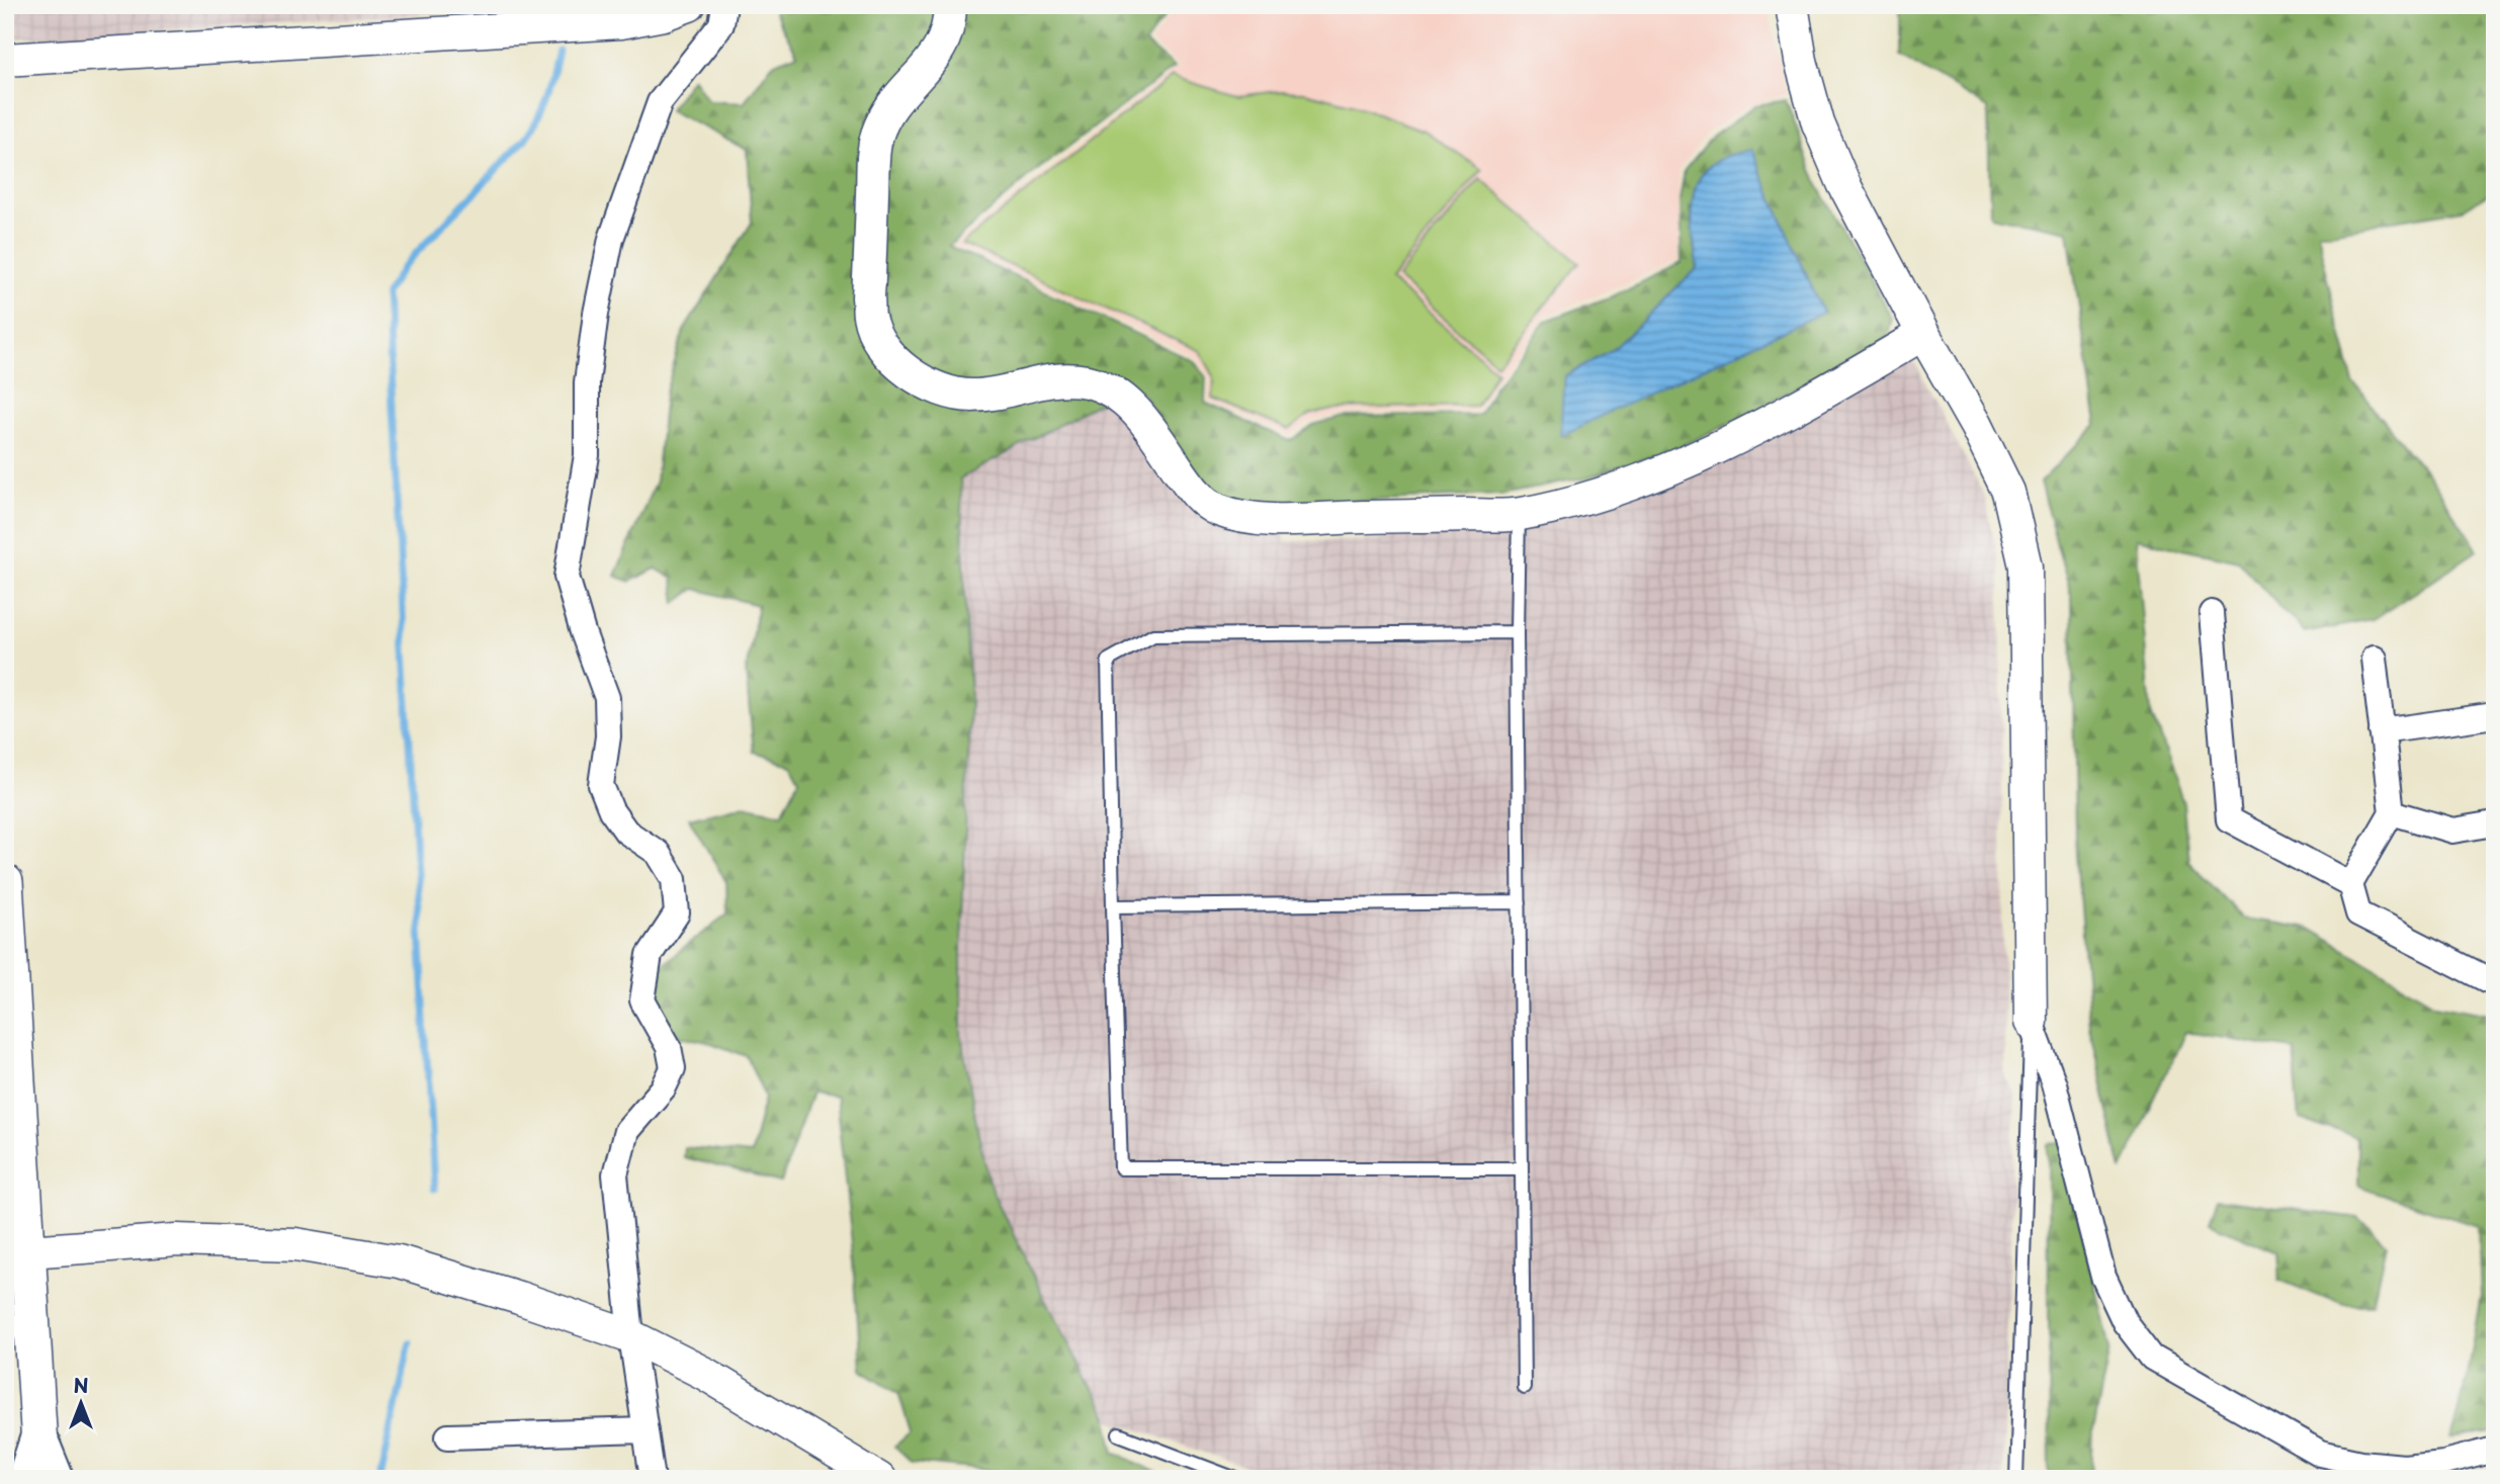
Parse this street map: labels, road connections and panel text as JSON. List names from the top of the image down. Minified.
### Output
{"north":"top"}
